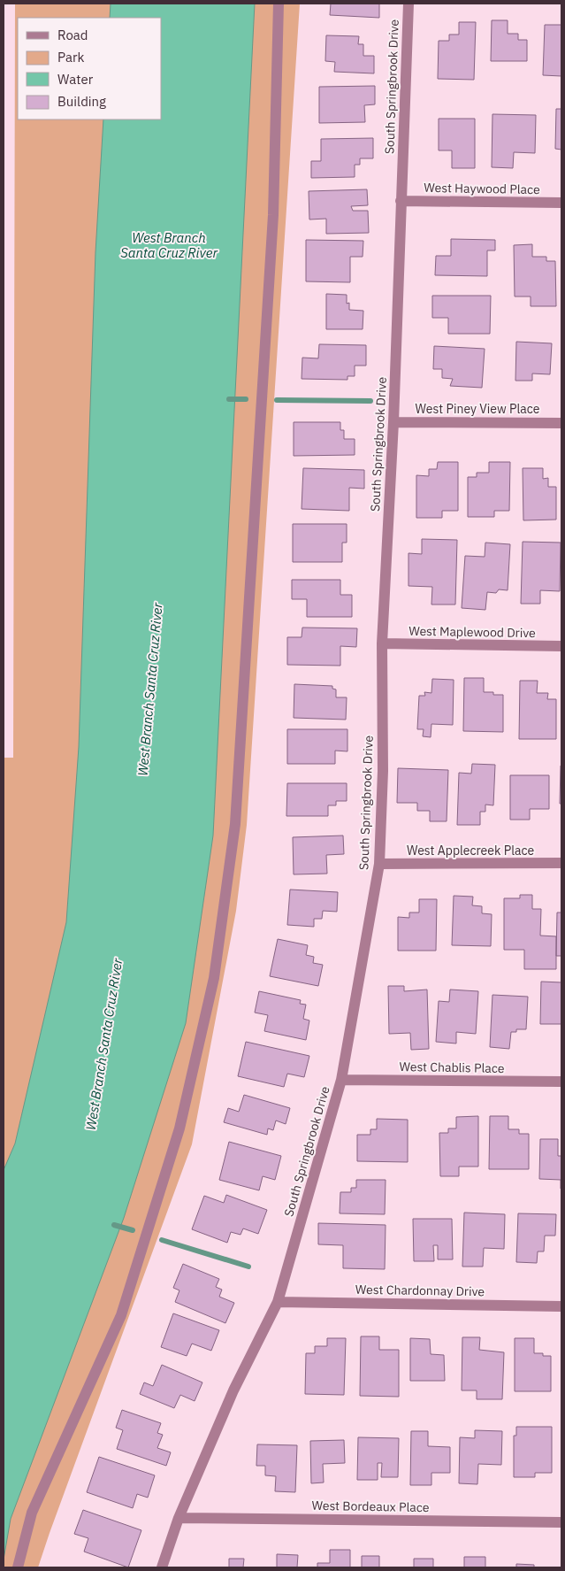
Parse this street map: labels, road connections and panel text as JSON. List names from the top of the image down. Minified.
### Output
{"streets":{"street":["South Springbrook Drive","West Haywood Place","West Piney View Place","West Maplewood Drive","West Applecreek Place","West Chablis Place","West Chardonnay Drive","West Bordeaux Place"]},"crossings":[["South Springbrook Drive","West Haywood Place"],["South Springbrook Drive","West Piney View Place"],["South Springbrook Drive","West Maplewood Drive"],["South Springbrook Drive","West Applecreek Place"],["South Springbrook Drive","West Chablis Place"],["South Springbrook Drive","West Chardonnay Drive"],["South Springbrook Drive","West Bordeaux Place"]],"water":["West Branch Santa Cruz River"],"legend":["Road","Park","Water","Building"]}
